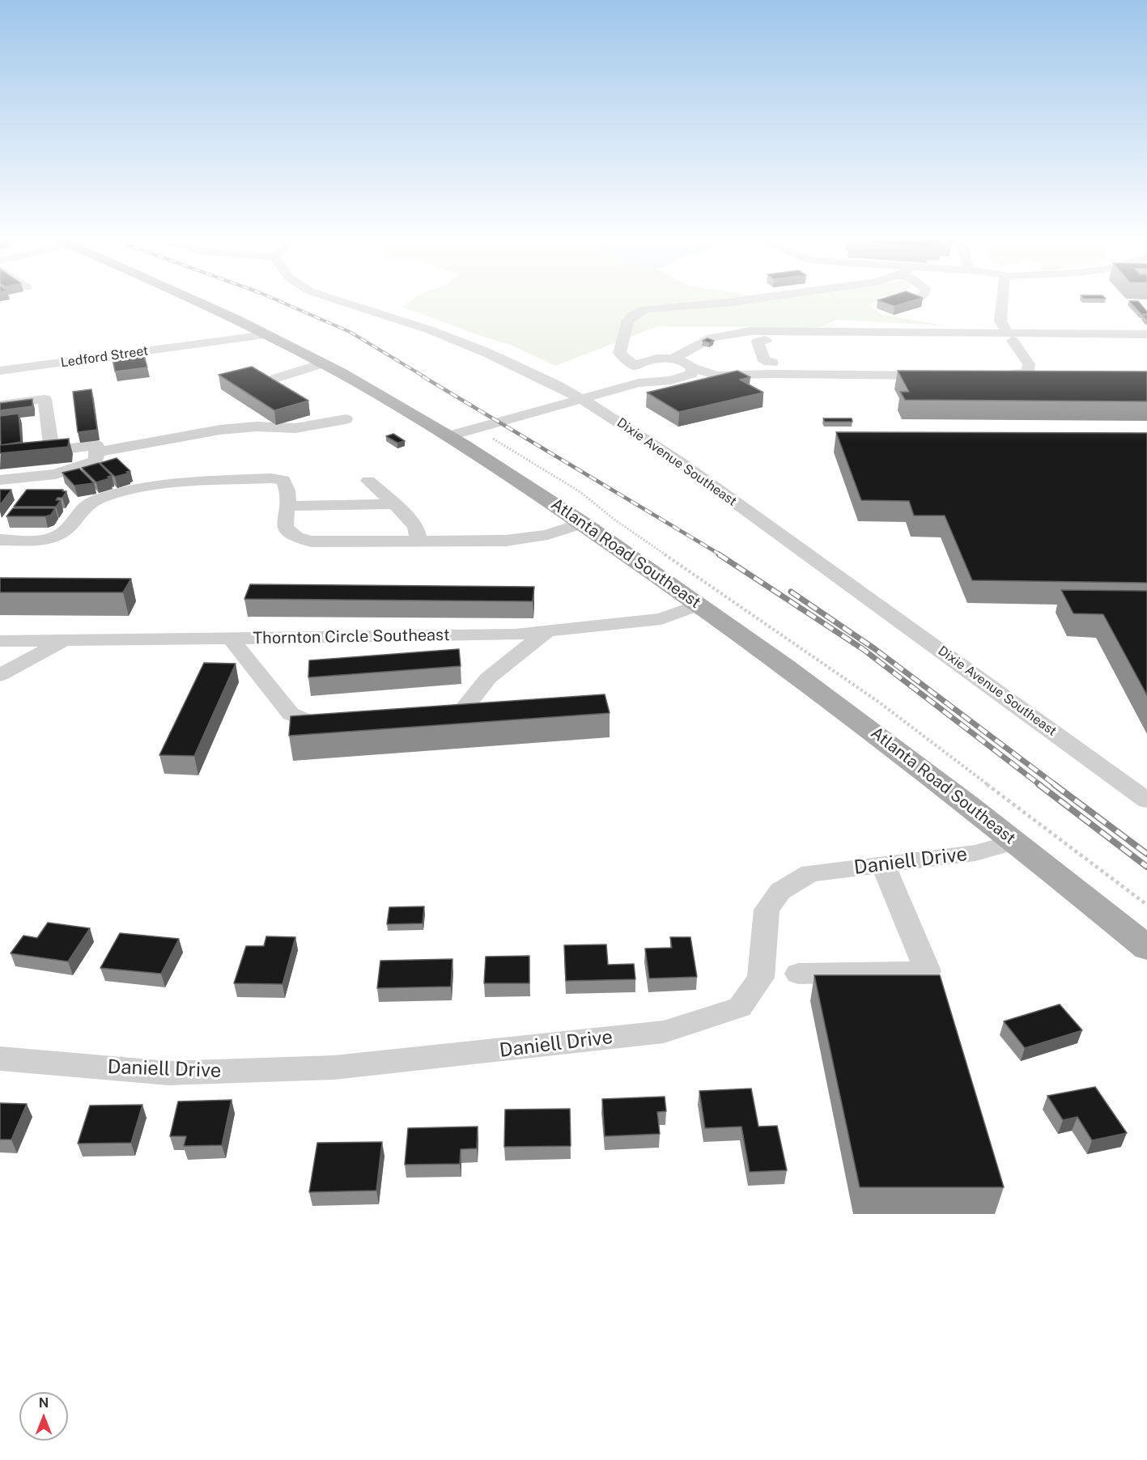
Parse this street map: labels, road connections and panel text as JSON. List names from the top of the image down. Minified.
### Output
{"streets":{"main road":["Atlanta Road Southeast"],"street":["Ledford Street","Dixie Avenue Southeast","Thornton Circle Southeast","Daniell Drive"]},"crossings":[["Ledford Street","Atlanta Road Southeast"],["Atlanta Road Southeast","Thornton Circle Southeast"],["Atlanta Road Southeast","Daniell Drive"]],"north":"top"}
